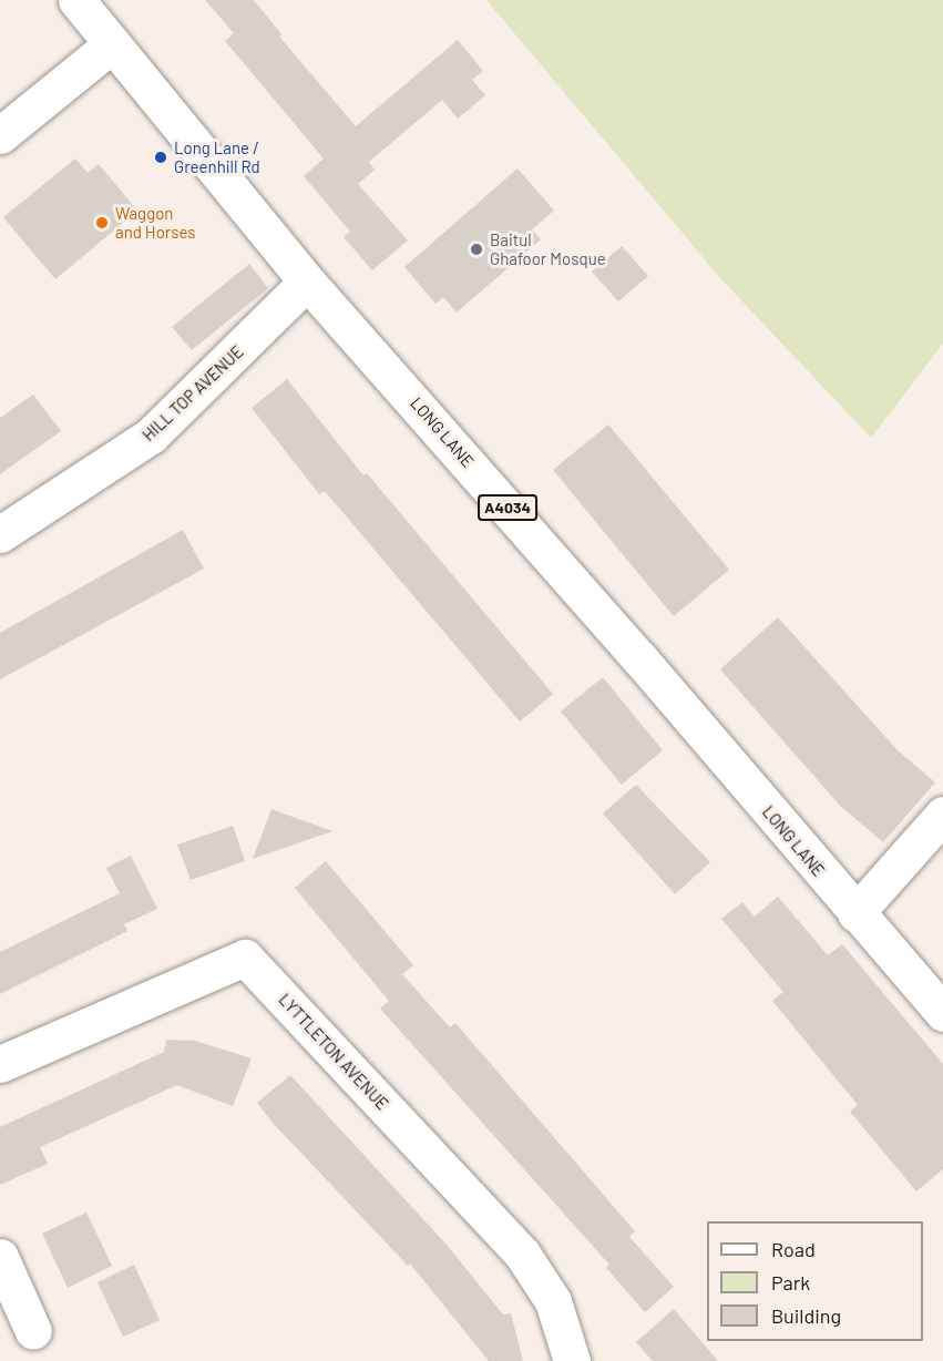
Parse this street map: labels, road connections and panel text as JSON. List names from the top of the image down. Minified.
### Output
{"streets":{"street":["HILL TOP AVENUE","LONG LANE","A4034","LYTTLETON AVENUE"]},"crossings":[["HILL TOP AVENUE","LONG LANE"]],"places":["Long Lane / Greenhill Rd","Waggon and Horses","Baitul Ghafoor Mosque"],"legend":["Road","Park","Building"]}
